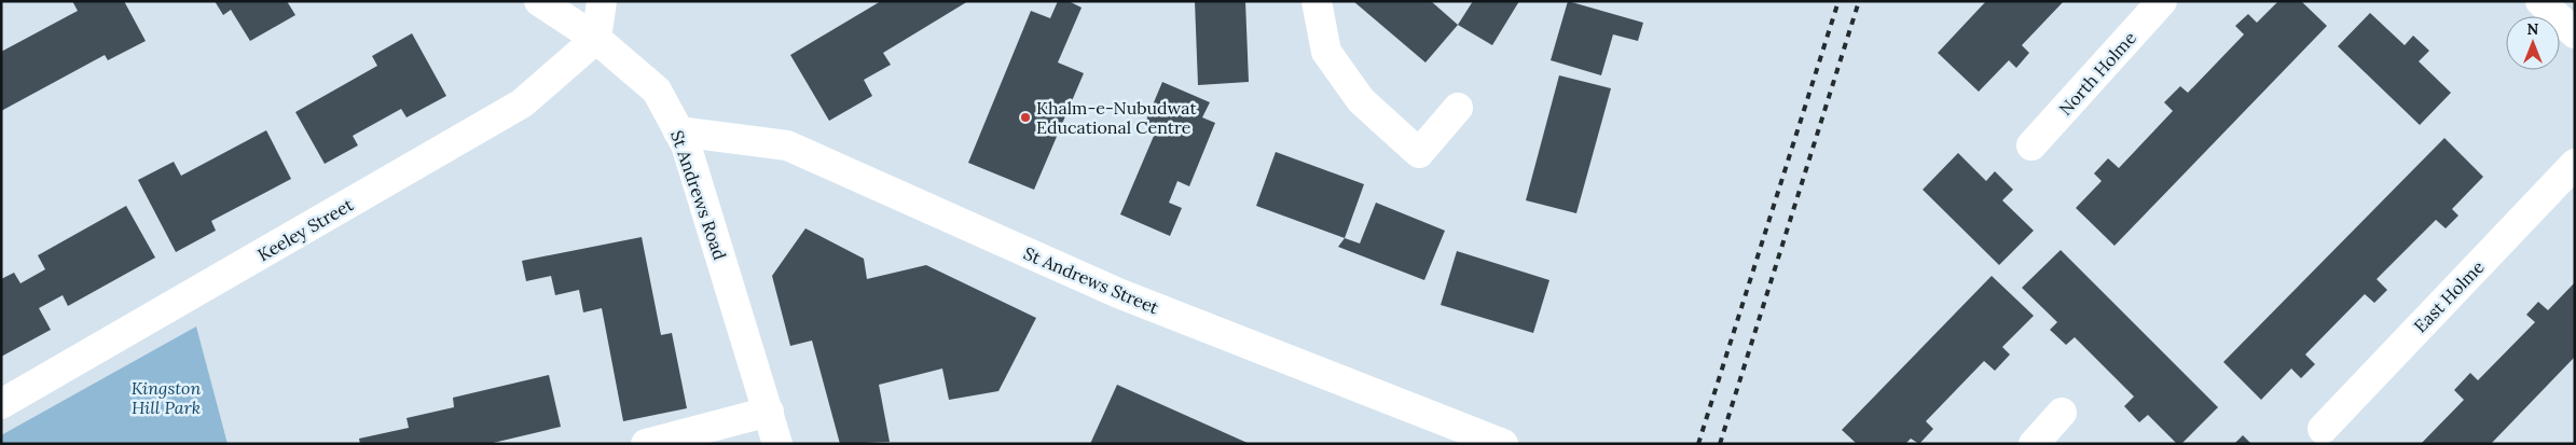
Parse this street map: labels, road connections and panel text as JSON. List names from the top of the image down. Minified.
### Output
{"streets":{"street":["North Holme","St Andrews Road","Keeley Street","St Andrews Street","East Holme"]},"crossings":[["St Andrews Road","Keeley Street"],["St Andrews Road","St Andrews Street"]],"parks":["Kingston Hill Park"],"places":["Khalm-e-Nubudwat Educational Centre"],"north":"top"}
